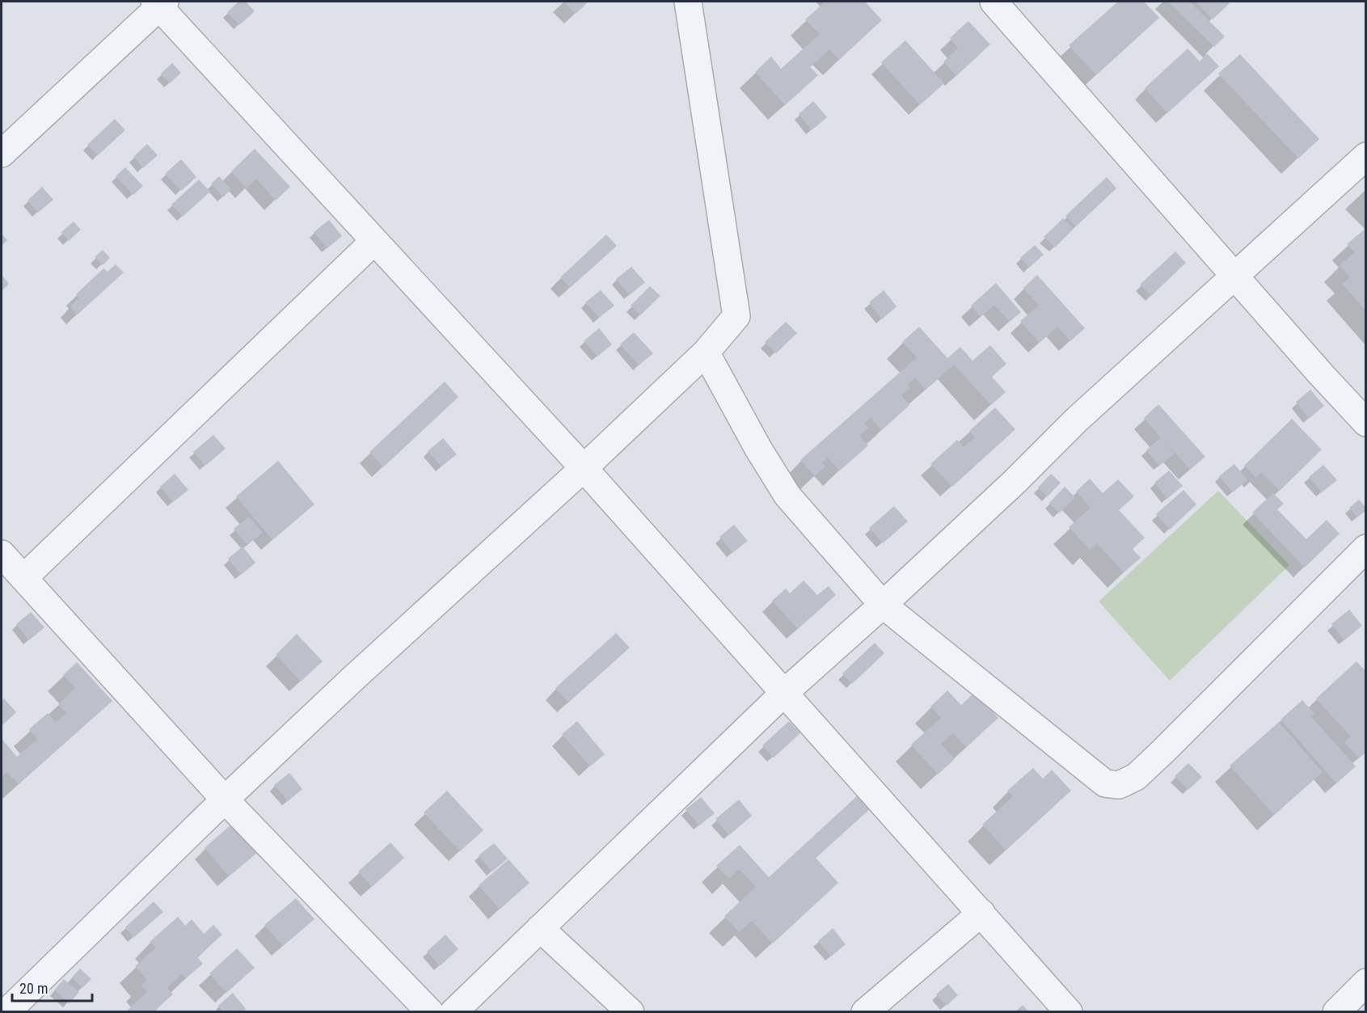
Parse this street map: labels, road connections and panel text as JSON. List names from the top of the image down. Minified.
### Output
{"scale_bar":"20 m"}
